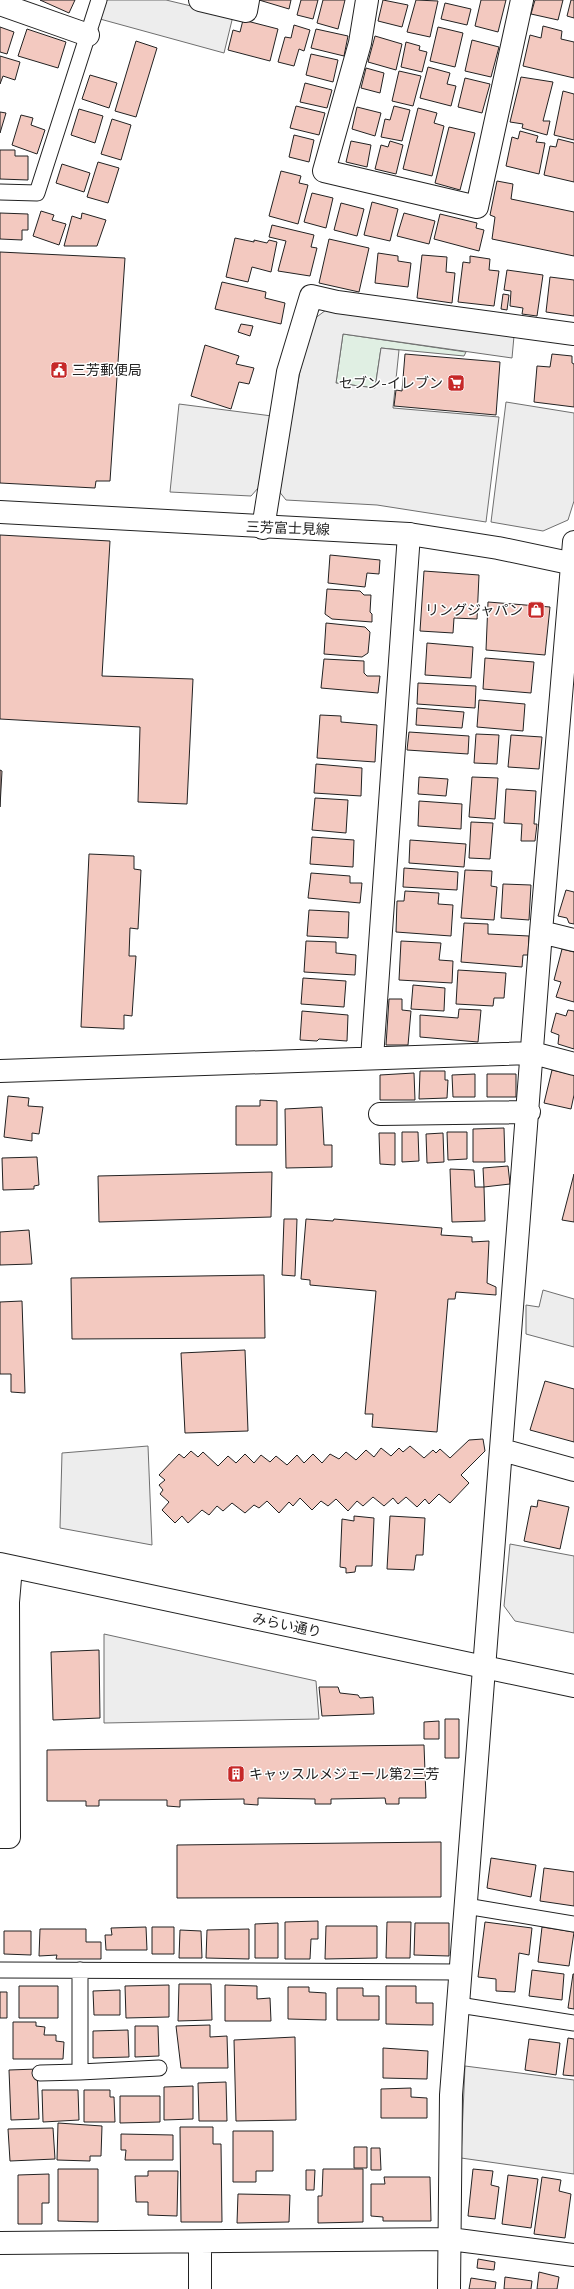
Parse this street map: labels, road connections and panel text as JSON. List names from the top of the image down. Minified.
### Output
{"streets":{"street":["三芳富士見線","みらい通り"]},"places":{"public building":["三芳郵便局"],"supermarket":["セブン-イレブン"],"shop":["リングジャパン"],"building":["キャッスルメジェール第2三芳"]}}
